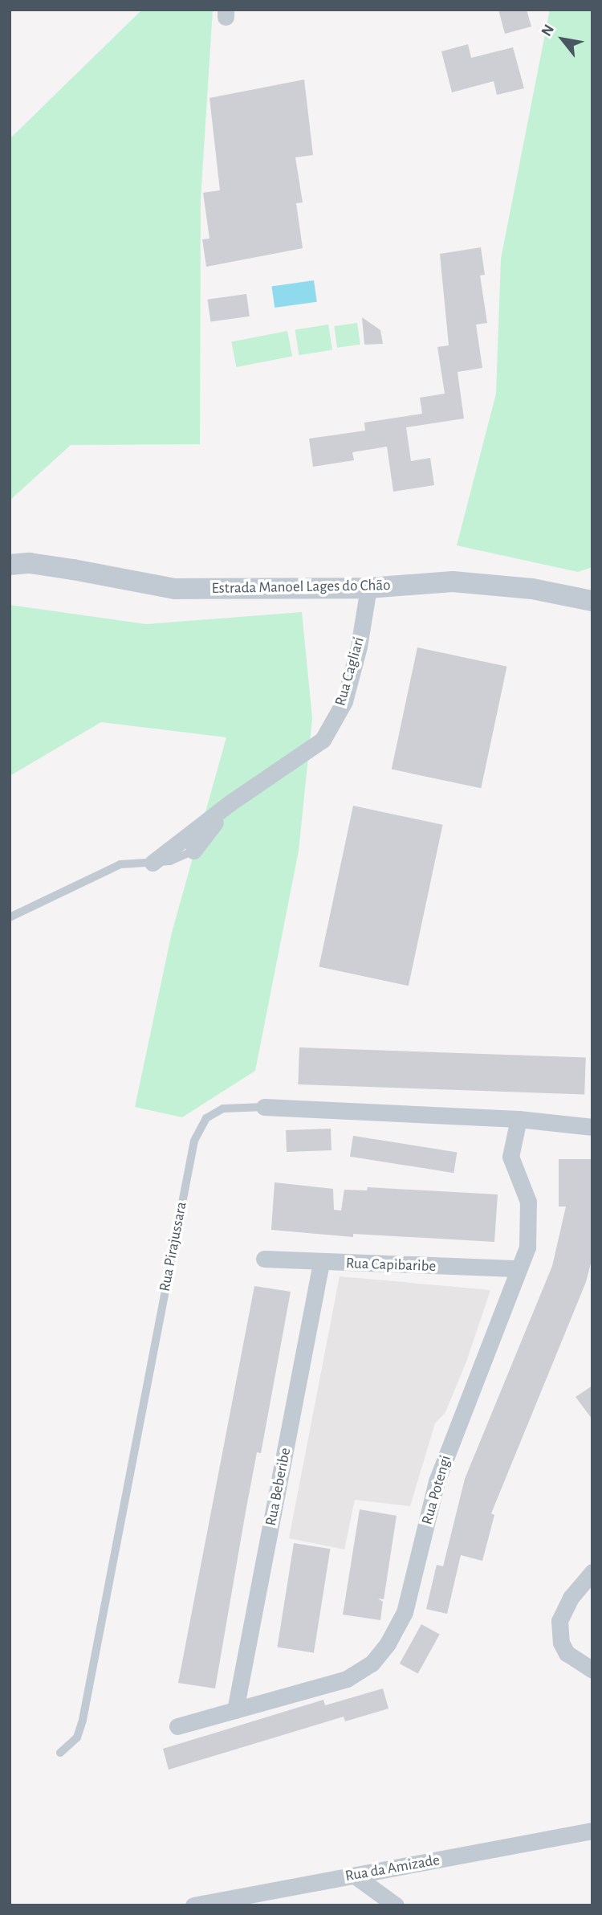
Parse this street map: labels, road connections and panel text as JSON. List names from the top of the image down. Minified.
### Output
{"streets":{"street":["Estrada Manoel Lages do Chão","Rua Cagliari","Rua Pirajussara","Rua Capibaribe","Rua Beberibe","Rua Potengi","Rua da Amizade"]},"crossings":[["Estrada Manoel Lages do Chão","Rua Cagliari"],["Rua Pirajussara","Rua Potengi"],["Rua Capibaribe","Rua Beberibe"],["Rua Capibaribe","Rua Potengi"],["Rua Beberibe","Rua Potengi"]],"north":"top left"}
